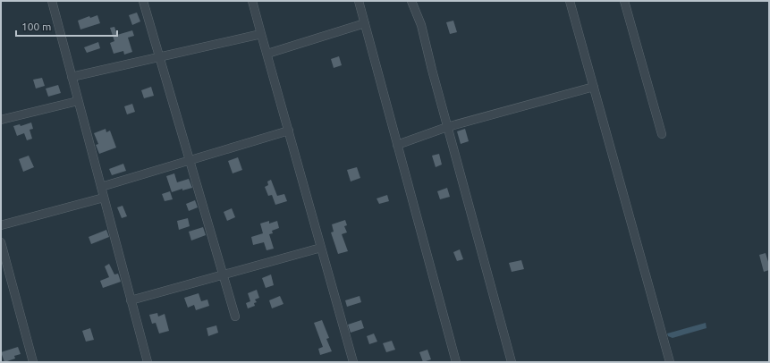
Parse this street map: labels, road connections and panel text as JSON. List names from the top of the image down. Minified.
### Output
{"scale_bar":"100 m"}
